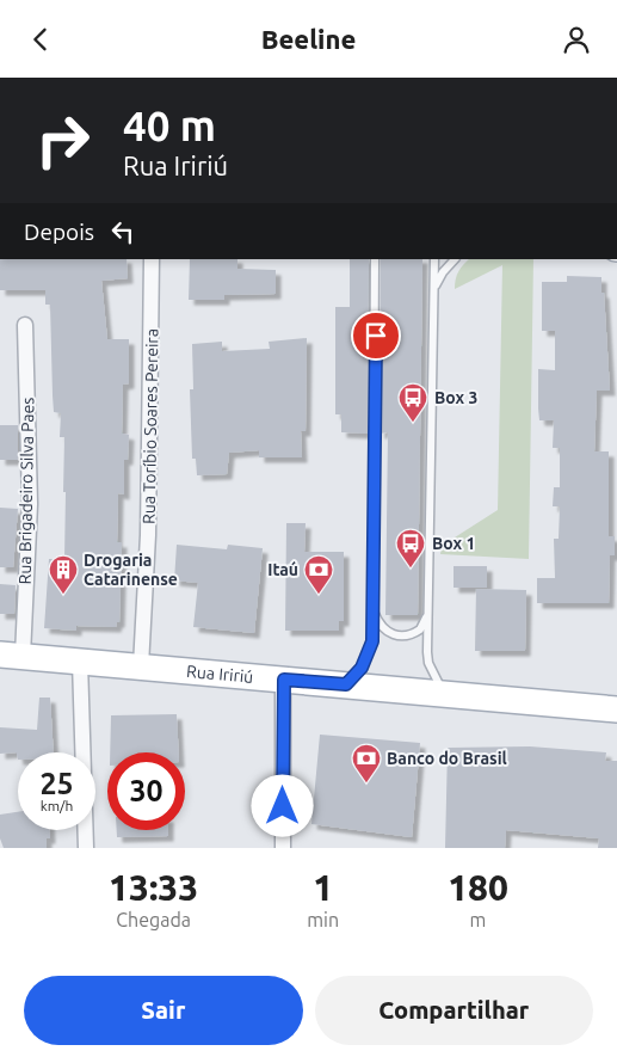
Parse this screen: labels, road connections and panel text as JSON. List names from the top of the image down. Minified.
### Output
{"streets":{"main road":["Rua Iririú"],"street":["Rua Toríbio Soares Pereira","Rua Brigadeiro Silva Paes"]},"crossings":[["Rua Toríbio Soares Pereira","Rua Iririú"],["Rua Brigadeiro Silva Paes","Rua Iririú"]],"places":{"bus stop":["Box 3","Box 1"],"building":["Drogaria Catarinense"],"bank":["Itaú","Banco do Brasil"]},"page":{"header":"Beeline","turn":["40 m","Rua Iririú"],"then":"Depois","speed":"25 km/h","limit":"30","eta":["13:33","Chegada","1","min","180","m"],"buttons":["Sair","Compartilhar"]}}
